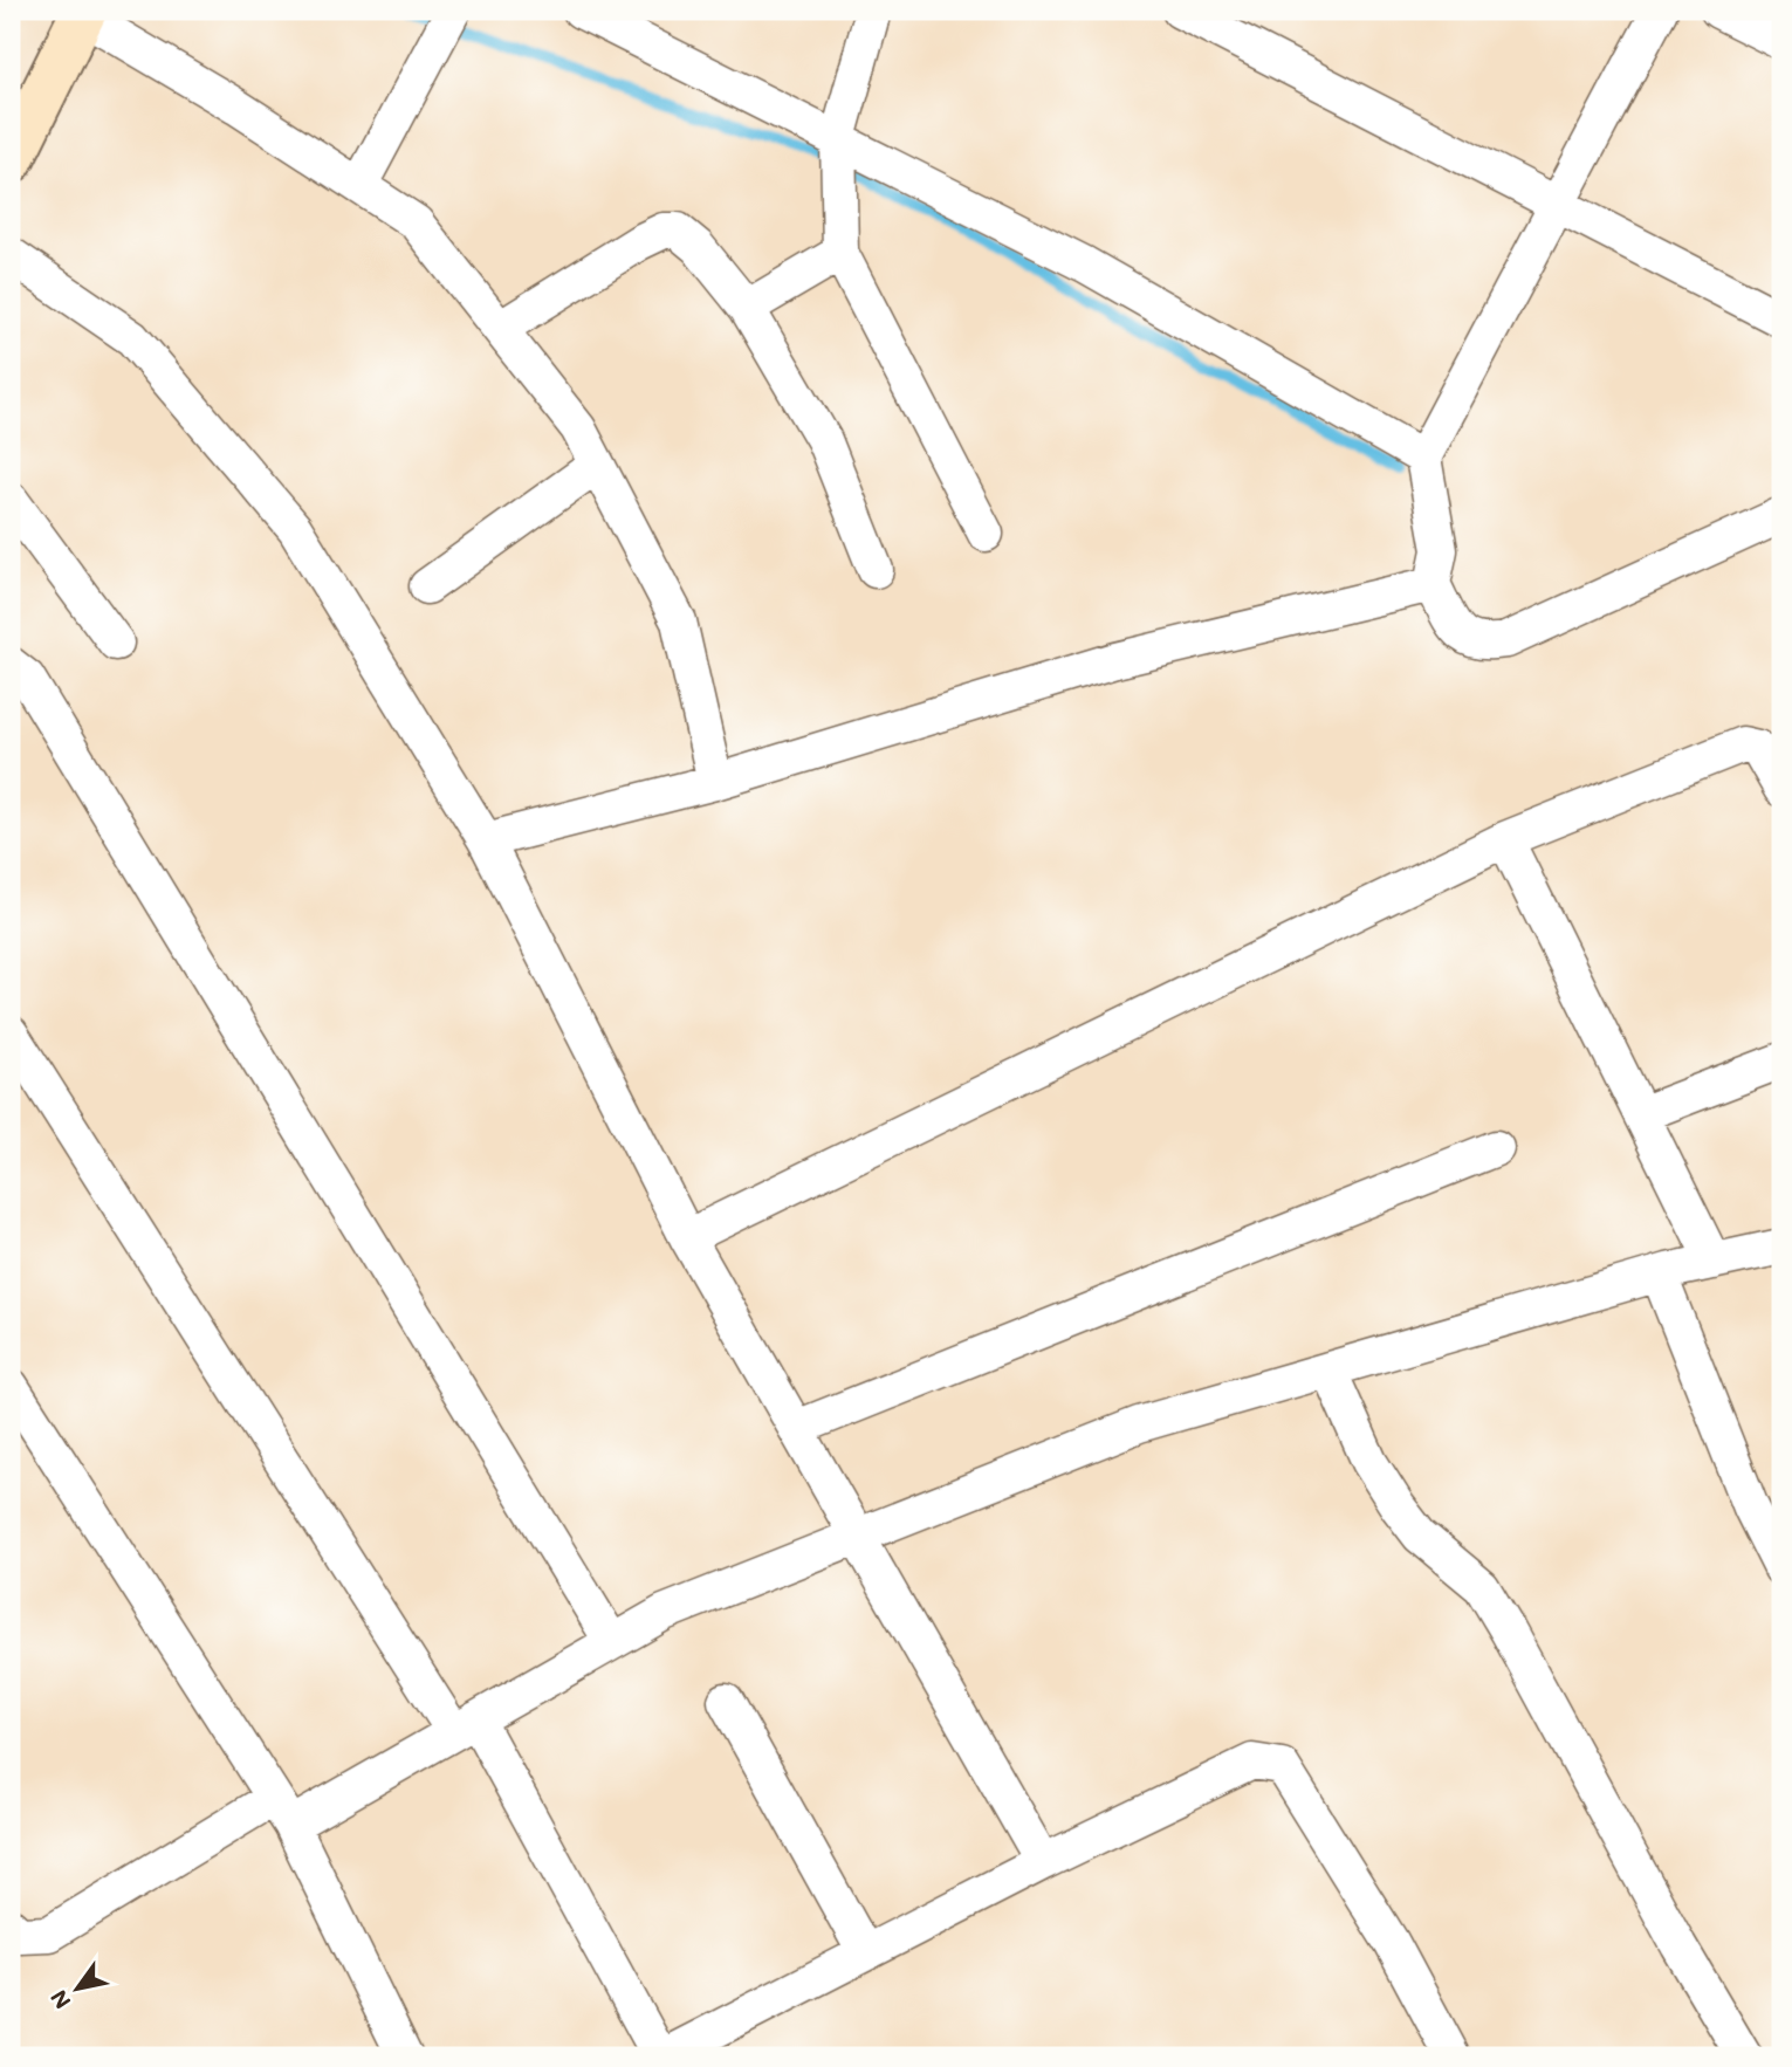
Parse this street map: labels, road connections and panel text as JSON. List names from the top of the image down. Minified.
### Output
{"north":"bottom left"}
